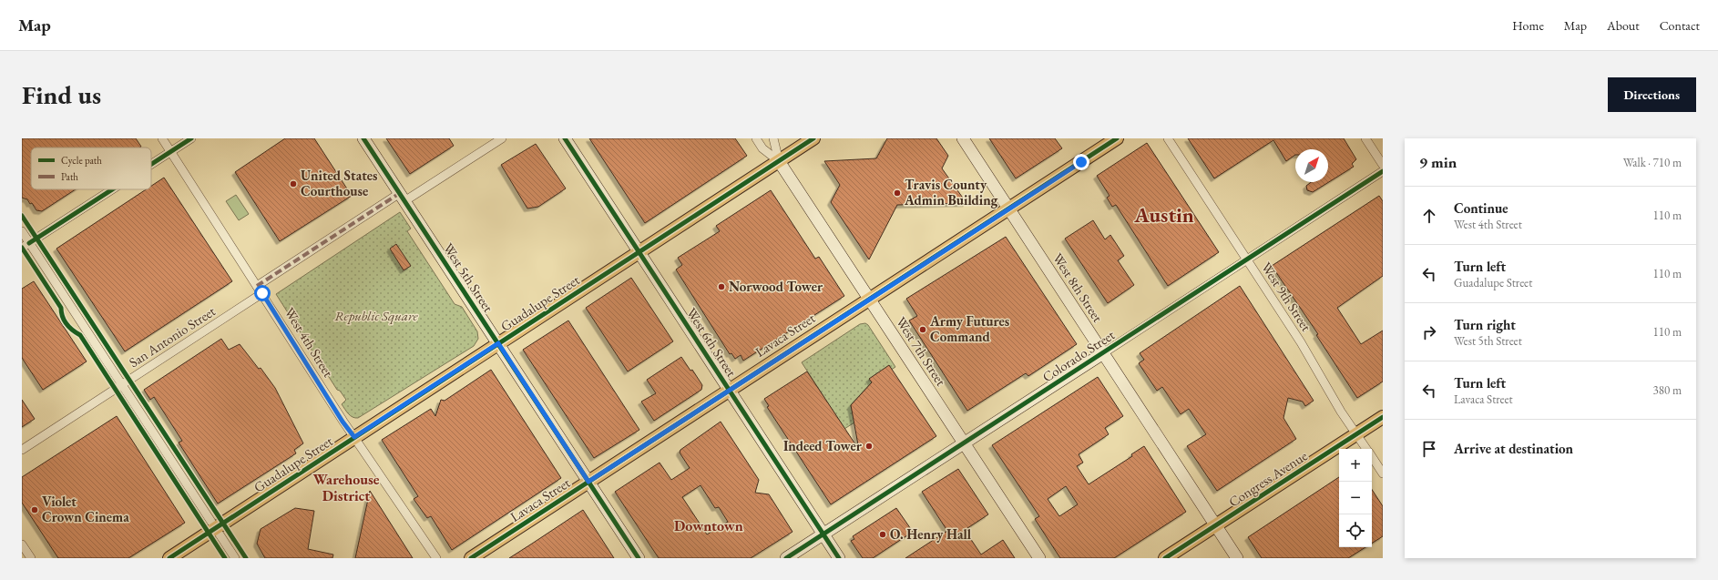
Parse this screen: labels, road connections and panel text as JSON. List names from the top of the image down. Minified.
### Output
{"streets":{"main road":["West 5th Street","West 8th Street","Guadalupe Street","Lavaca Street","West 6th Street","West 7th Street","Colorado Street","Congress Avenue"],"street":["West 9th Street","San Antonio Street","West 4th Street"]},"crossings":[["West 5th Street","Guadalupe Street"],["West 5th Street","Lavaca Street"],["West 8th Street","Lavaca Street"],["West 8th Street","Colorado Street"],["West 8th Street","Congress Avenue"],["West 9th Street","Colorado Street"],["West 9th Street","Congress Avenue"],["Guadalupe Street","West 4th Street"],["Guadalupe Street","West 6th Street"],["Guadalupe Street","West 7th Street"],["Lavaca Street","West 6th Street"],["Lavaca Street","West 7th Street"],["San Antonio Street","West 4th Street"],["West 6th Street","Colorado Street"],["West 7th Street","Colorado Street"]],"districts":["Austin","Warehouse District","Downtown"],"parks":["Republic Square"],"places":["United States Courthouse","Travis County Admin Building","Norwood Tower","Army Futures Command","Indeed Tower","Violet Crown Cinema","O. Henry Hall"],"legend":["Cycle path","Path"],"north":"top right","page":{"header":"Map","nav":["Home","Map","About","Contact"],"buttons":"Directions","title":"Find us","heading":["9 min","Walk · 710 m"],"list":[["Continue","West 4th Street","110 m"],["Turn left","Guadalupe Street","110 m"],["Turn right","West 5th Street","110 m"],["Turn left","Lavaca Street","380 m"],"Arrive at destination"],"map_buttons":["+","−"]}}
